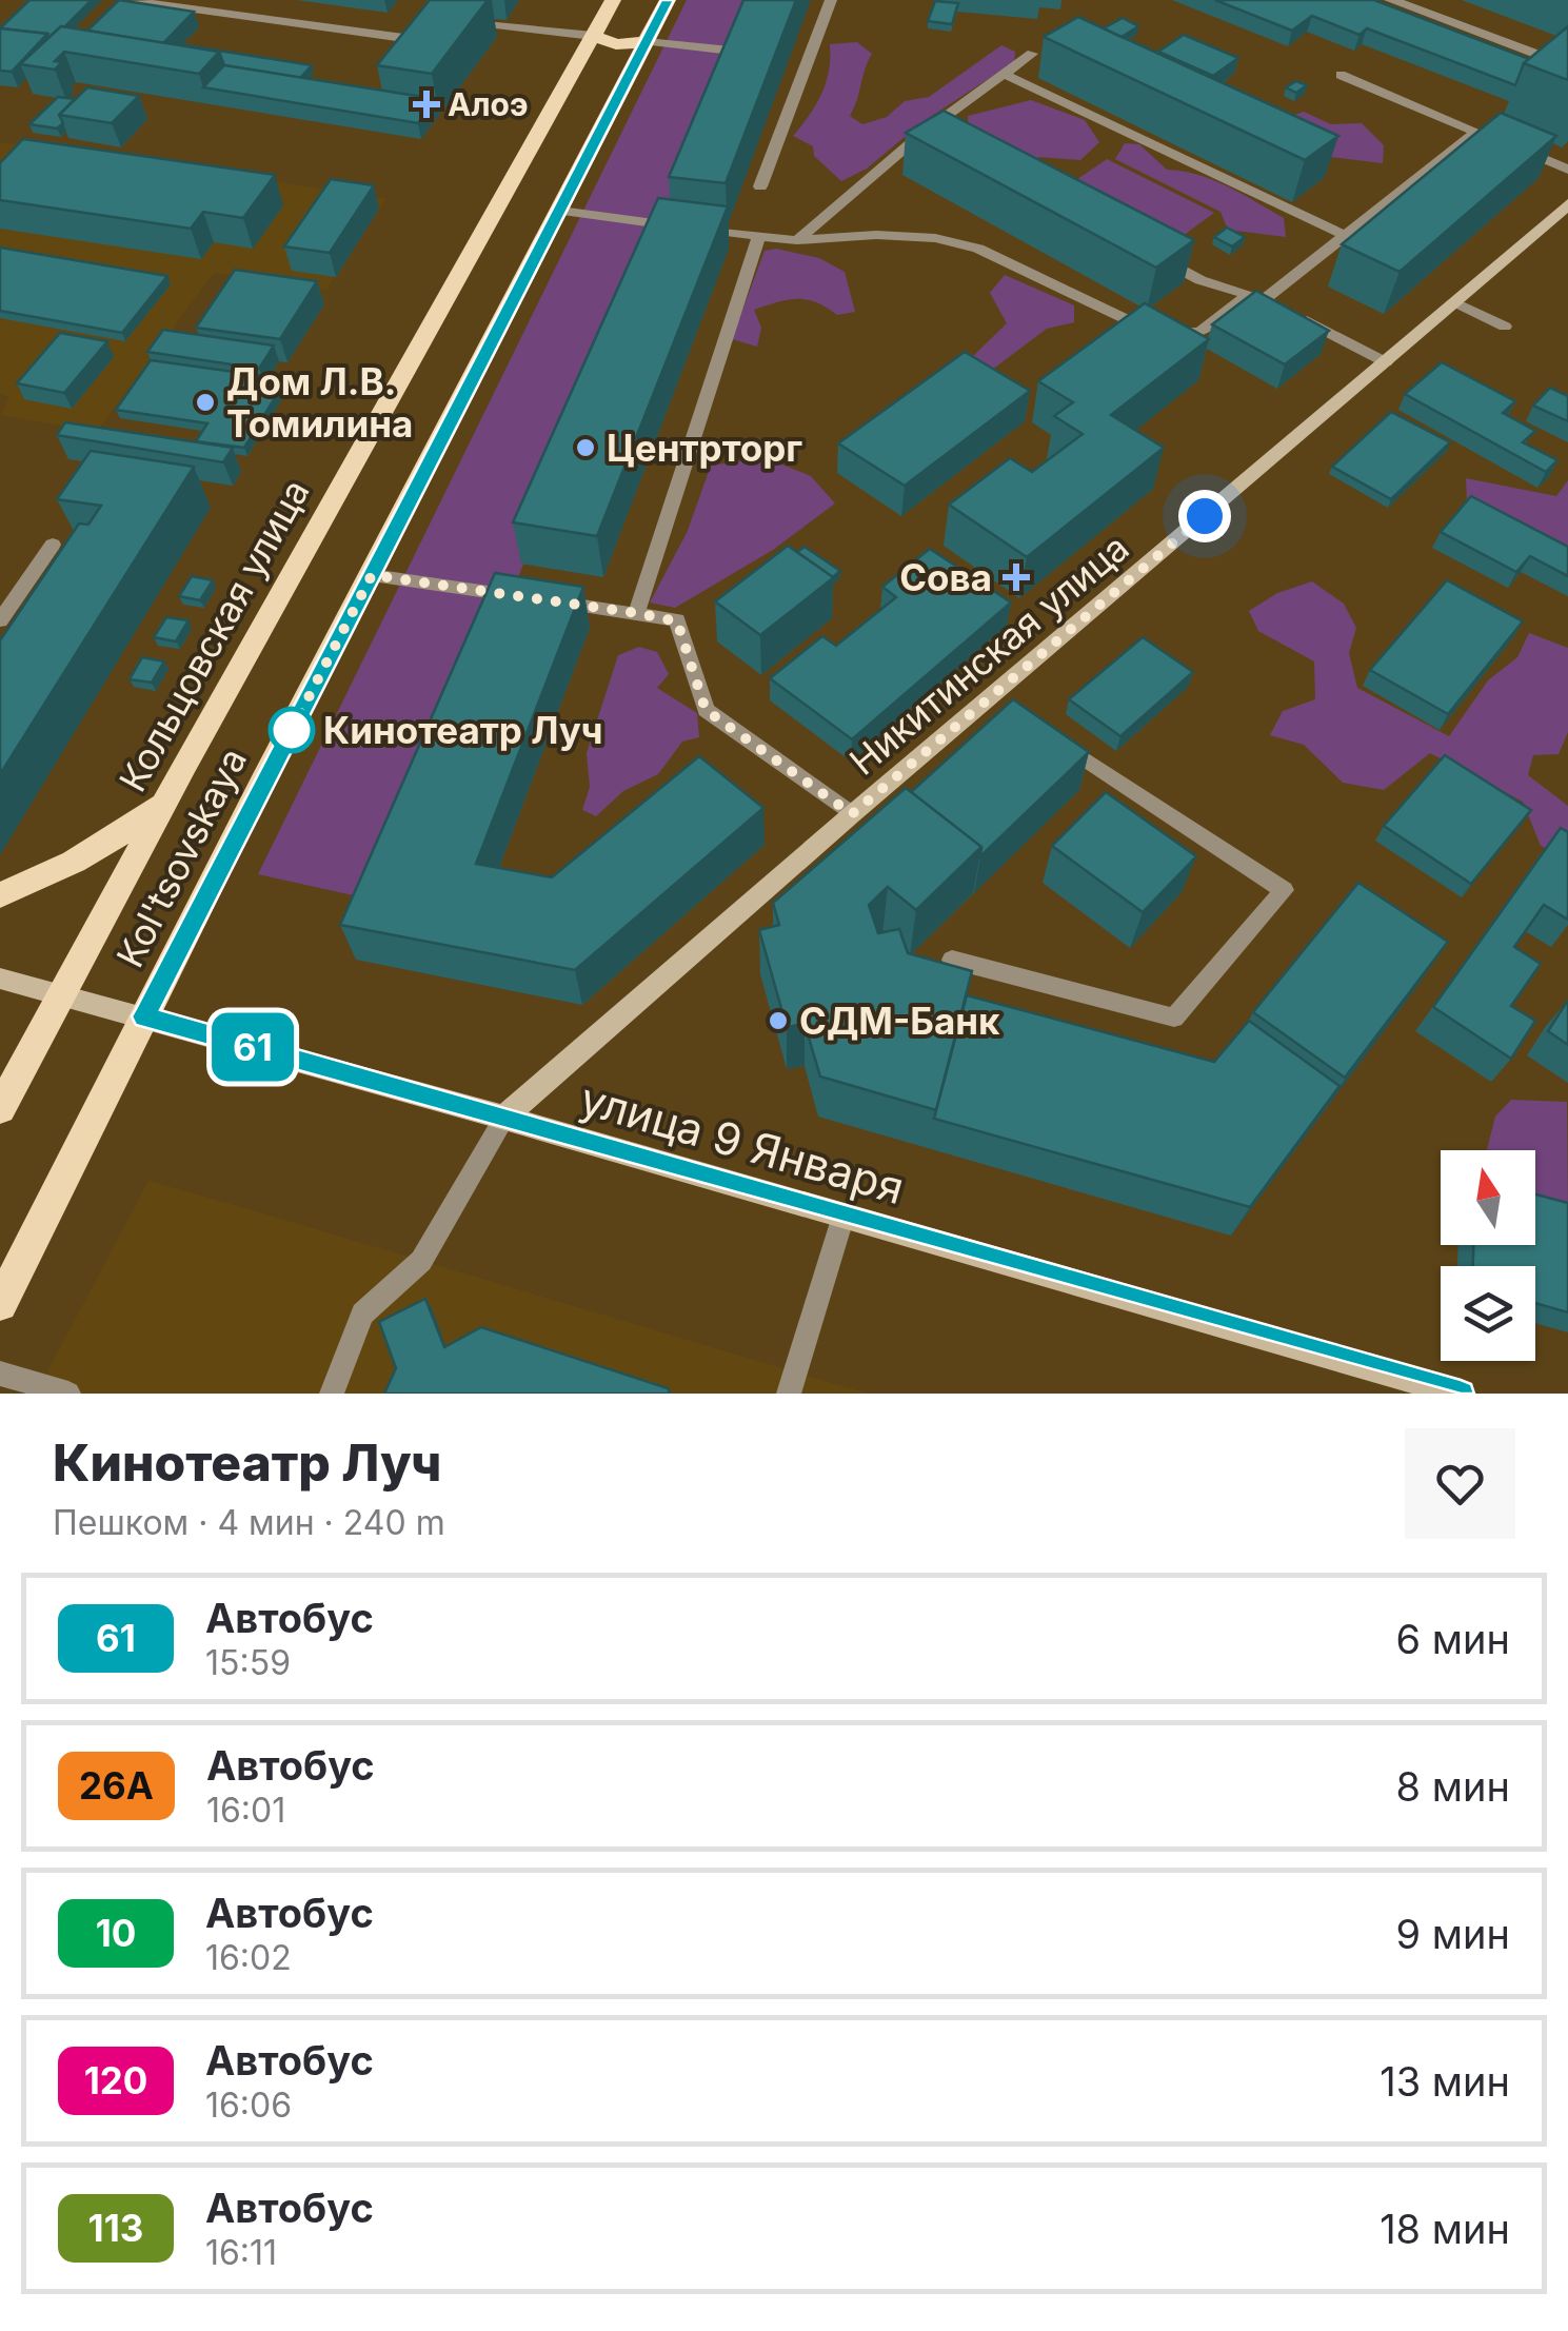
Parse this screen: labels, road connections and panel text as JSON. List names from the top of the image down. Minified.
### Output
{"streets":{"main road":["Кольцовская улица","Kol'tsovskaya"],"street":["Никитинская улица","улица 9 Января"]},"crossings":[["Кольцовская улица","улица 9 Января"],["Никитинская улица","улица 9 Января"],["Kol'tsovskaya","улица 9 Января"]],"places":{"health":["Алоэ","Сова"],"other":["Дом Л.В. Томилина","Центрторг","Кинотеатр Луч","СДМ-Банк"]},"lines":["bus line 61"],"north":"top","page":{"on_map":"61","heading":["Кинотеатр Луч","Пешком · 4 мин · 240 m"],"list":[{"mark":"61","name":"Автобус","note":"15:59","value":"6 мин"},{"mark":"26А","name":"Автобус","note":"16:01","value":"8 мин"},{"mark":"10","name":"Автобус","note":"16:02","value":"9 мин"},{"mark":"120","name":"Автобус","note":"16:06","value":"13 мин"},{"mark":"113","name":"Автобус","note":"16:11","value":"18 мин"}]}}
